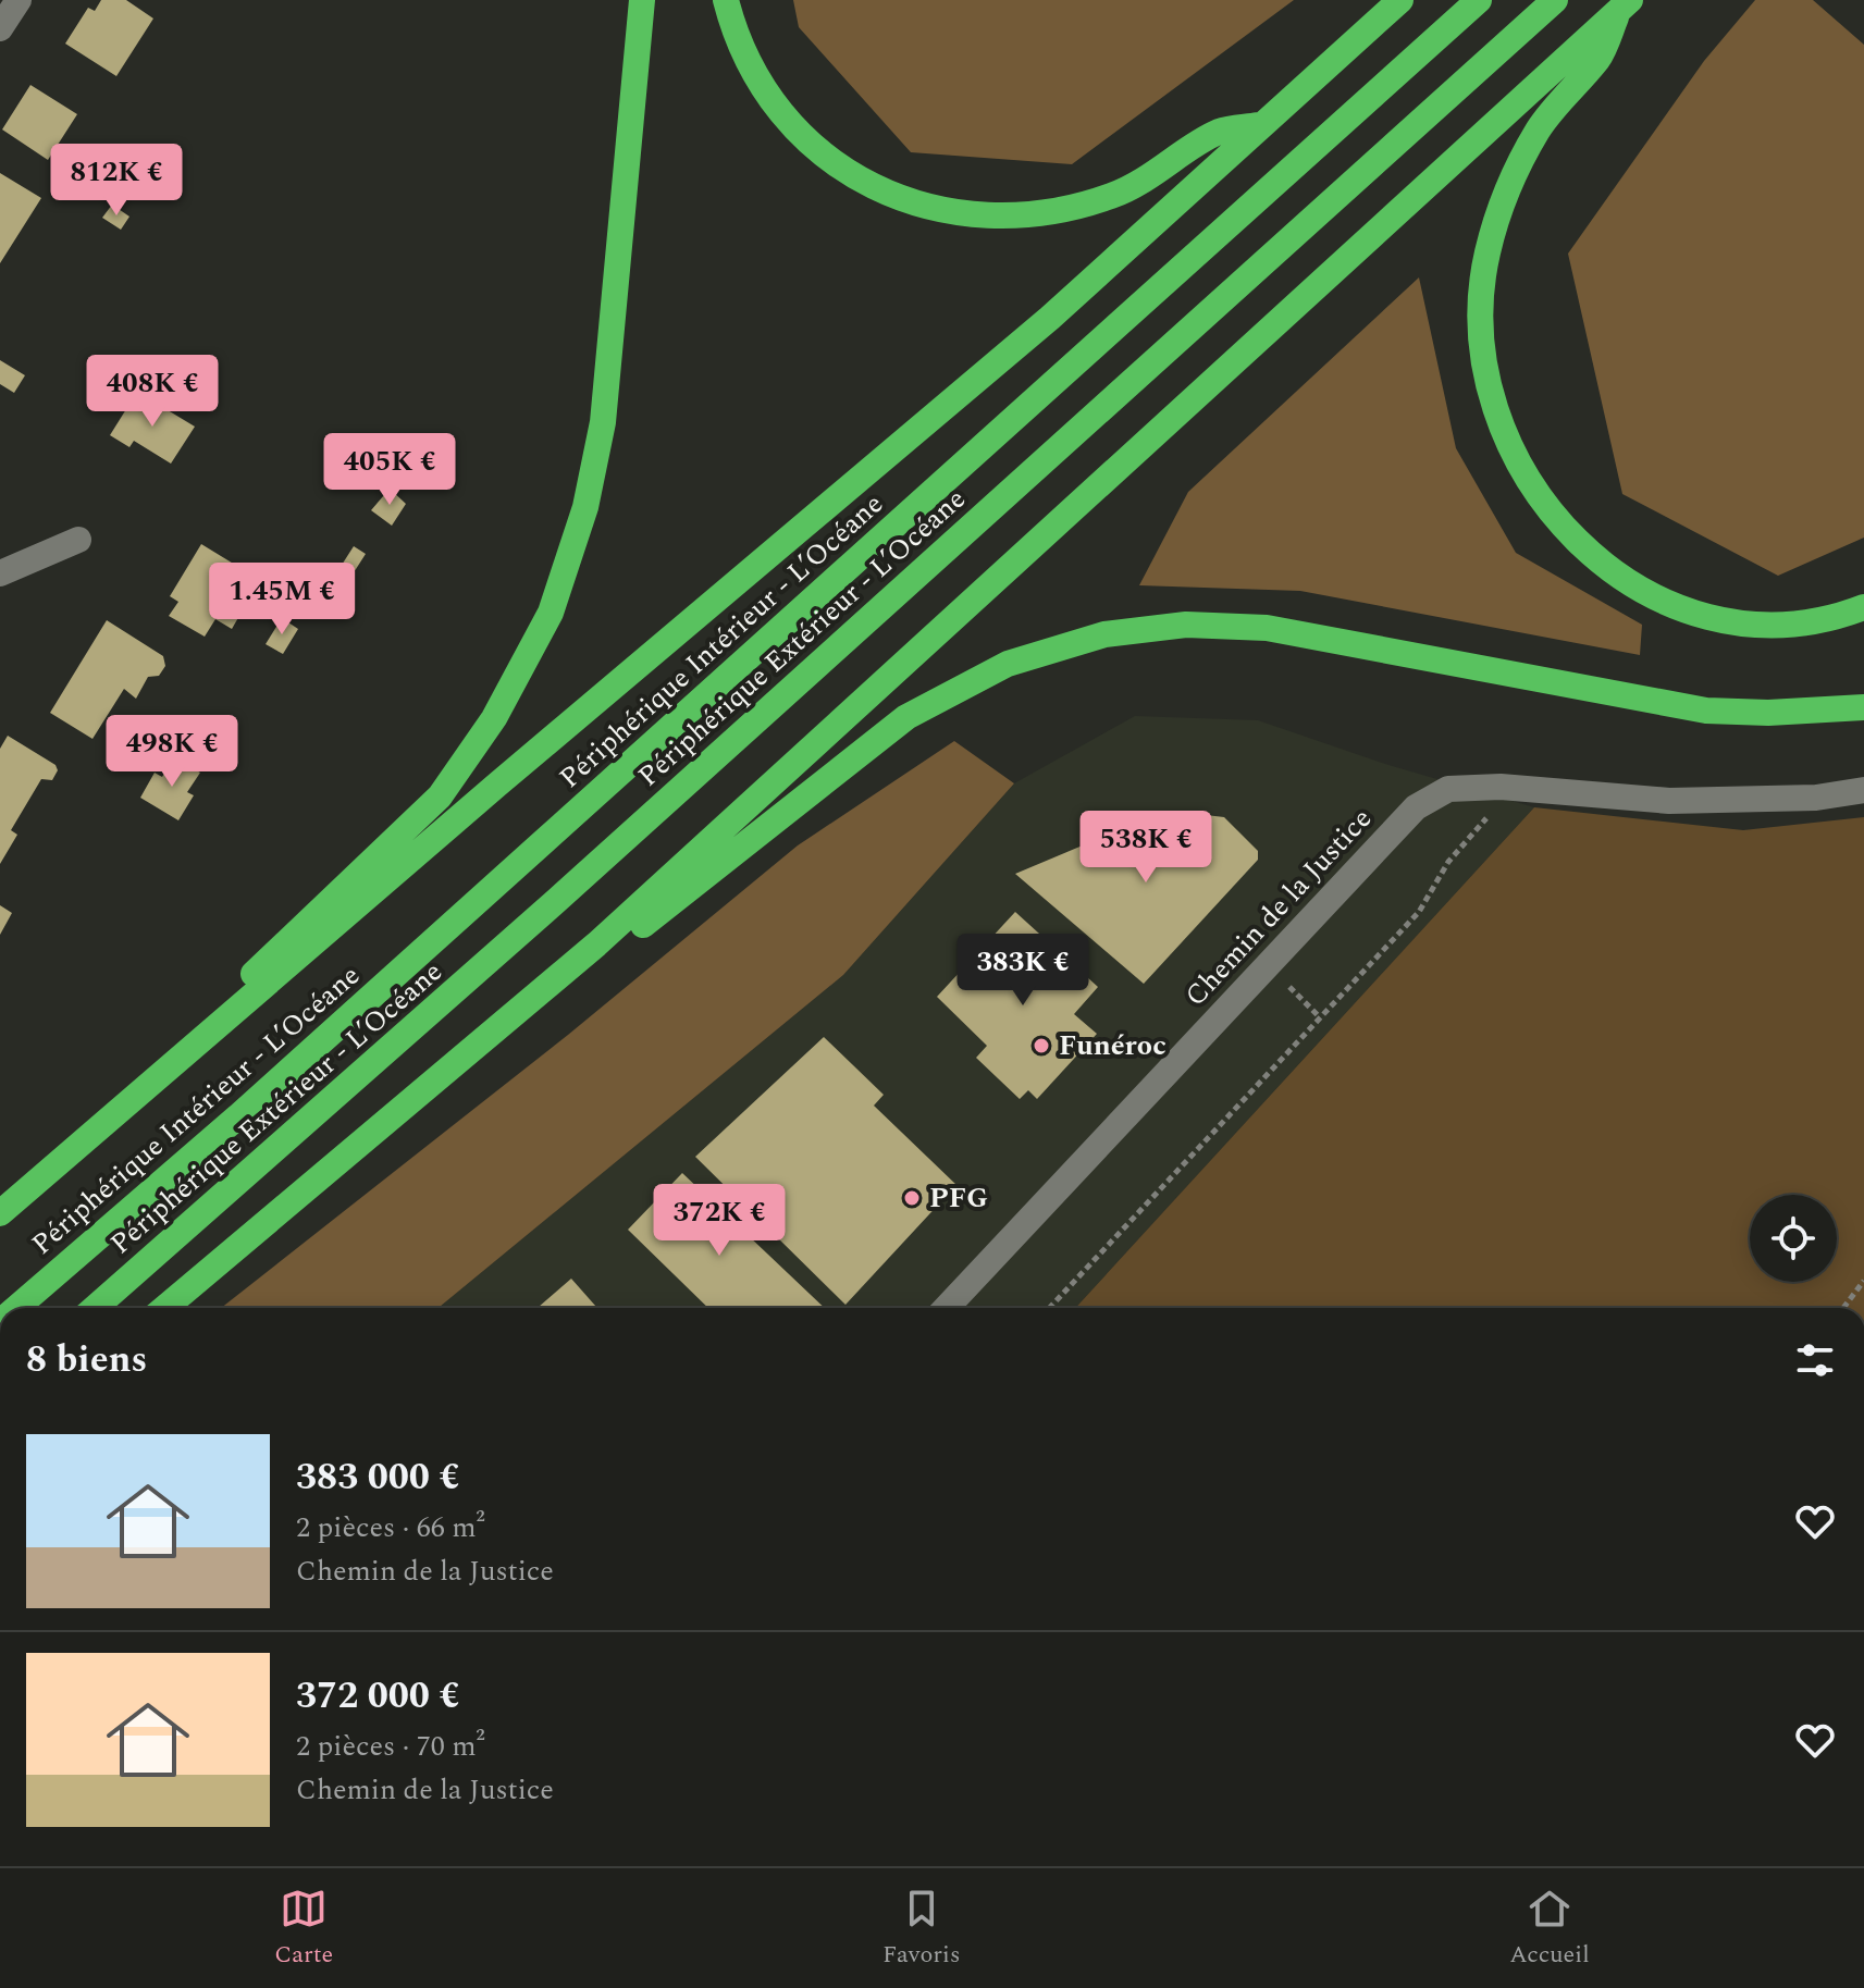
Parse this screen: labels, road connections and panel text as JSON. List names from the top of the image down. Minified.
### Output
{"streets":{"highway":["Périphérique Extérieur - L’Océane","Périphérique Intérieur - L’Océane"],"street":["Chemin de la Justice"]},"places":["Funéroc","PFG"],"page":{"price":["812K €","408K €","405K €","1.45M €","498K €","538K €","383K €","372K €"],"heading":"8 biens","list":[{"name":"383 000 €","note":"2 pièces · 66 m² · Chemin de la Justice"},{"name":"372 000 €","note":"2 pièces · 70 m² · Chemin de la Justice"}],"tabs":["Carte","Favoris","Accueil"]}}
